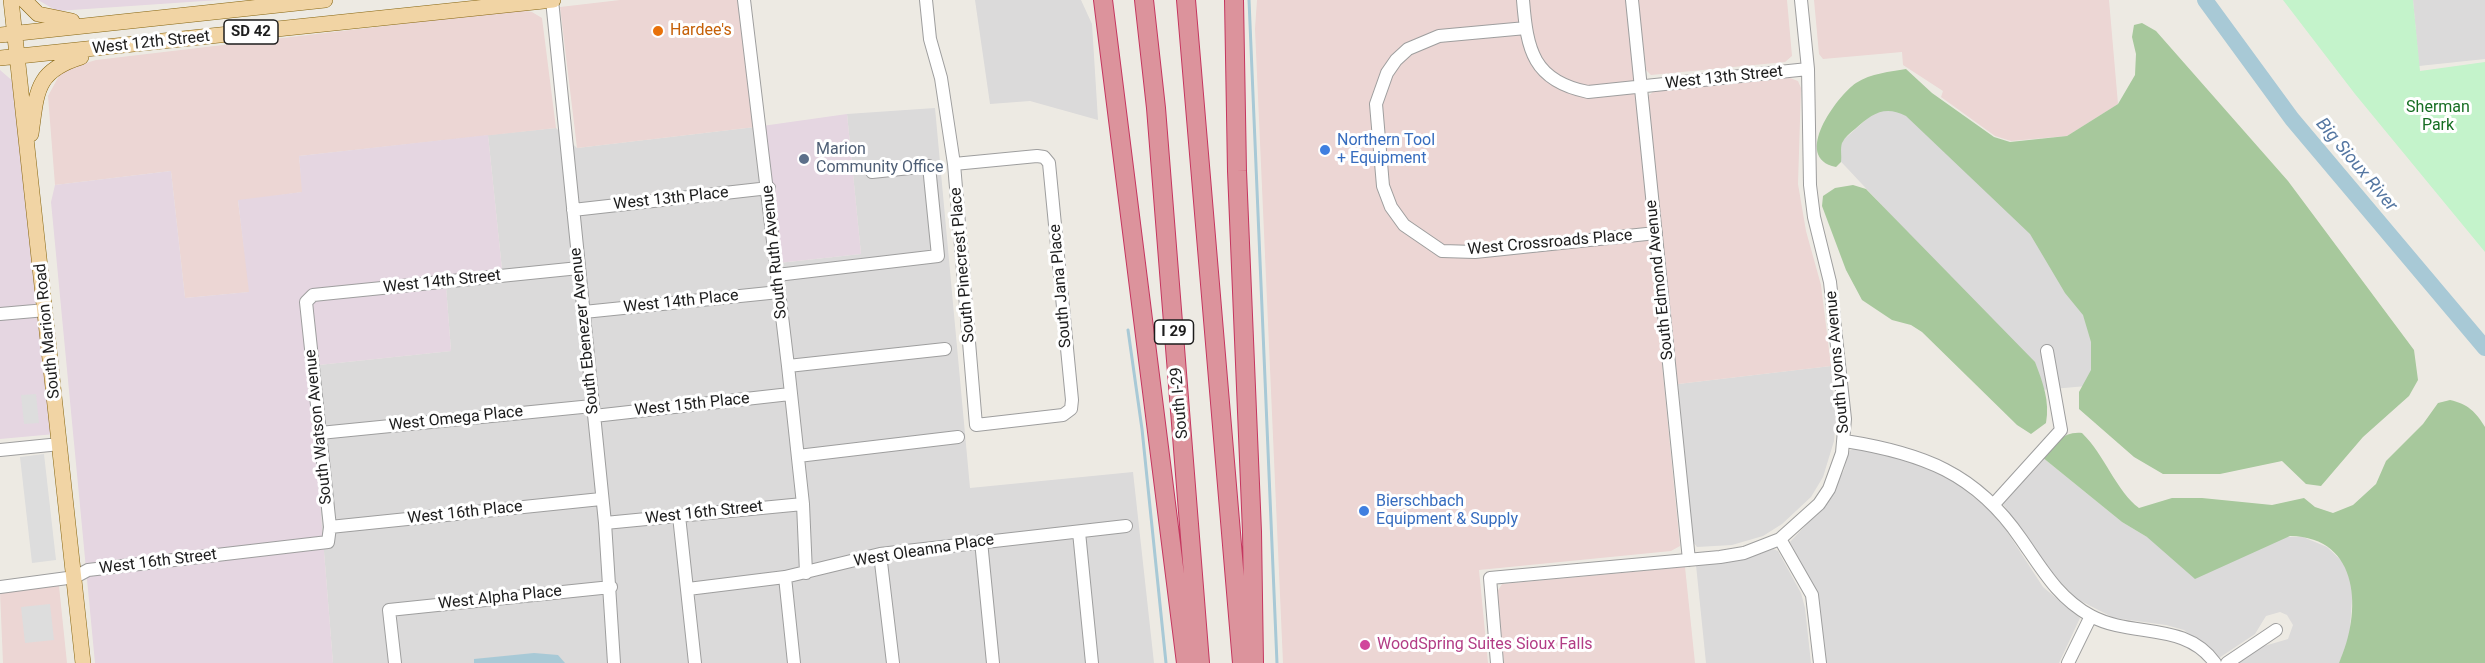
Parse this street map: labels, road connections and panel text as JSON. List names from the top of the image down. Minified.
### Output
{"streets":{"highway":["I 29","South I-29"],"main road":["SD 42","West 12th Street","South Marion Road"],"street":["West 13th Street","West 13th Place","West Crossroads Place","South Ruth Avenue","South Pinecrest Place","South Edmond Avenue","West 14th Street","South Jana Place","West 14th Place","South Ebenezer Avenue","South Lyons Avenue","West 15th Place","West Omega Place","South Watson Avenue","West 16th Place","West 16th Street","West Oleanna Place","West Alpha Place"]},"crossings":[["West 12th Street","South Marion Road"],["West 12th Street","South Ebenezer Avenue"],["West 13th Street","West Crossroads Place"],["West 13th Street","South Edmond Avenue"],["West 13th Street","South Lyons Avenue"],["West 13th Place","South Ruth Avenue"],["West 13th Place","South Ebenezer Avenue"],["West Crossroads Place","South Edmond Avenue"],["South Ruth Avenue","West 14th Place"],["South Ruth Avenue","West 15th Place"],["South Ruth Avenue","West 16th Street"],["South Ruth Avenue","West Oleanna Place"],["South Pinecrest Place","South Jana Place"],["South Edmond Avenue","South Lyons Avenue"],["West 14th Street","South Ebenezer Avenue"],["West 14th Street","South Watson Avenue"],["West 14th Place","South Ebenezer Avenue"],["South Marion Road","West 16th Street"],["South Ebenezer Avenue","West 15th Place"],["South Ebenezer Avenue","West Omega Place"],["South Ebenezer Avenue","West 16th Place"],["South Ebenezer Avenue","West 16th Street"],["South Ebenezer Avenue","West Alpha Place"],["West 15th Place","West Omega Place"],["West Omega Place","South Watson Avenue"],["South Watson Avenue","West 16th Place"],["South Watson Avenue","West 16th Street"]],"water":["Big Sioux River"],"parks":["Sherman Park"],"places":["Hardee's","Northern Tool + Equipment","Marion Community Office","Bierschbach Equipment & Supply","WoodSpring Suites Sioux Falls"]}
